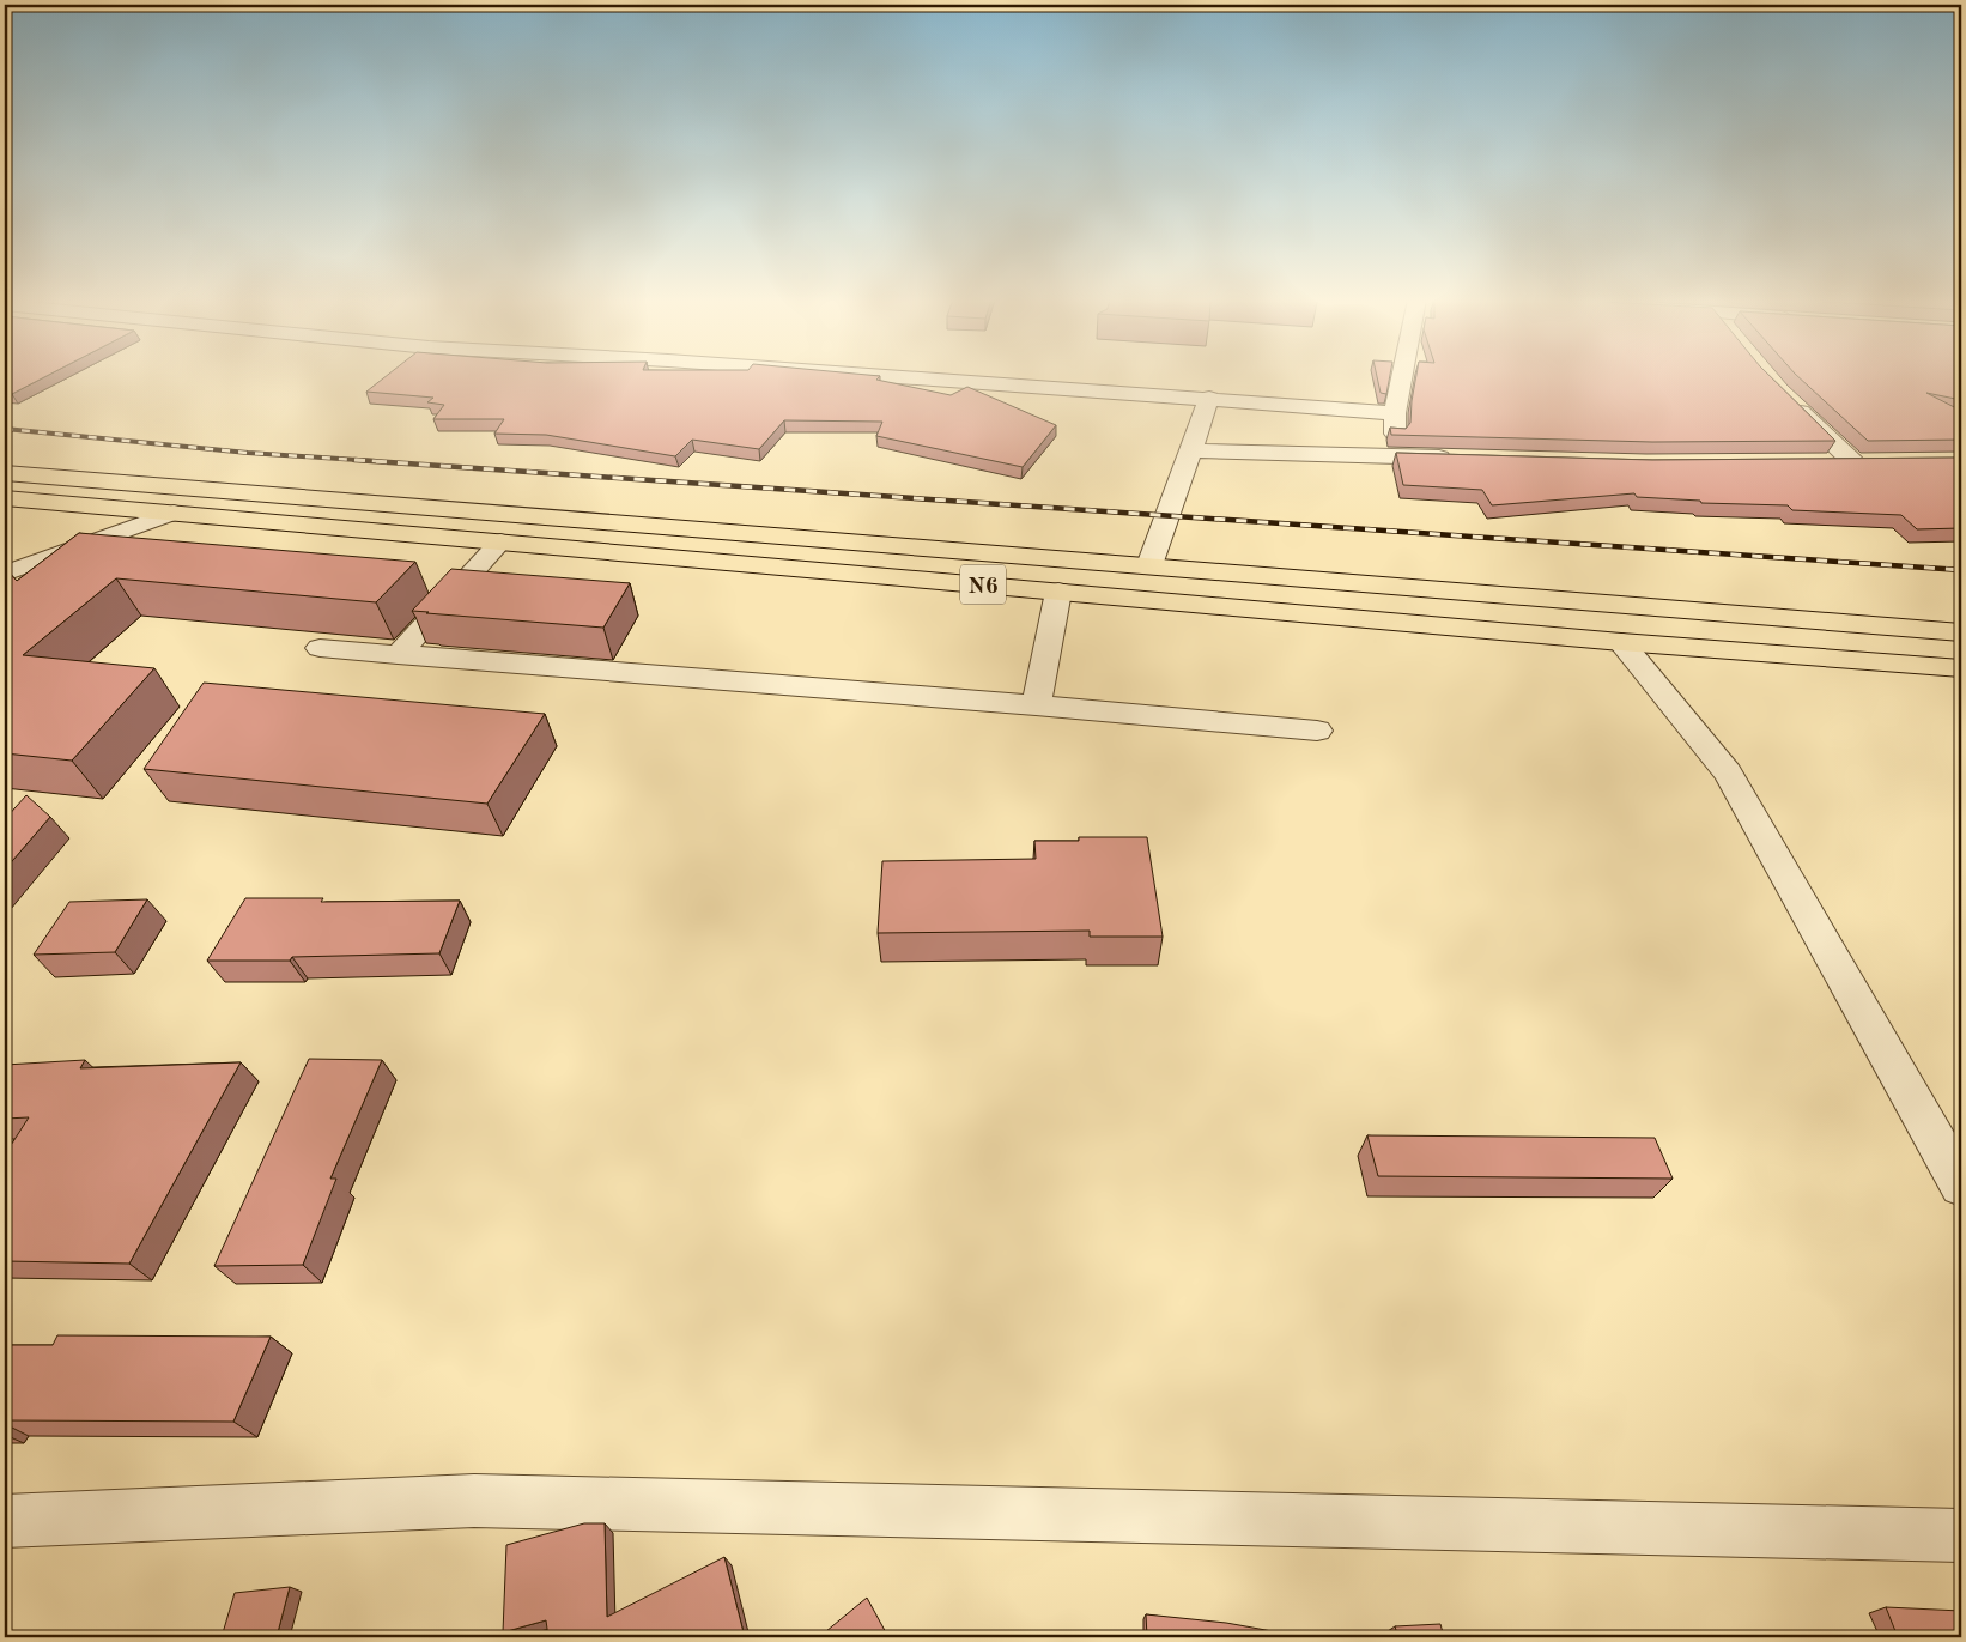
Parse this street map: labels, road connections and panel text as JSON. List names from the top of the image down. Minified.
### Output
{"streets":{"highway":["N6"]}}
